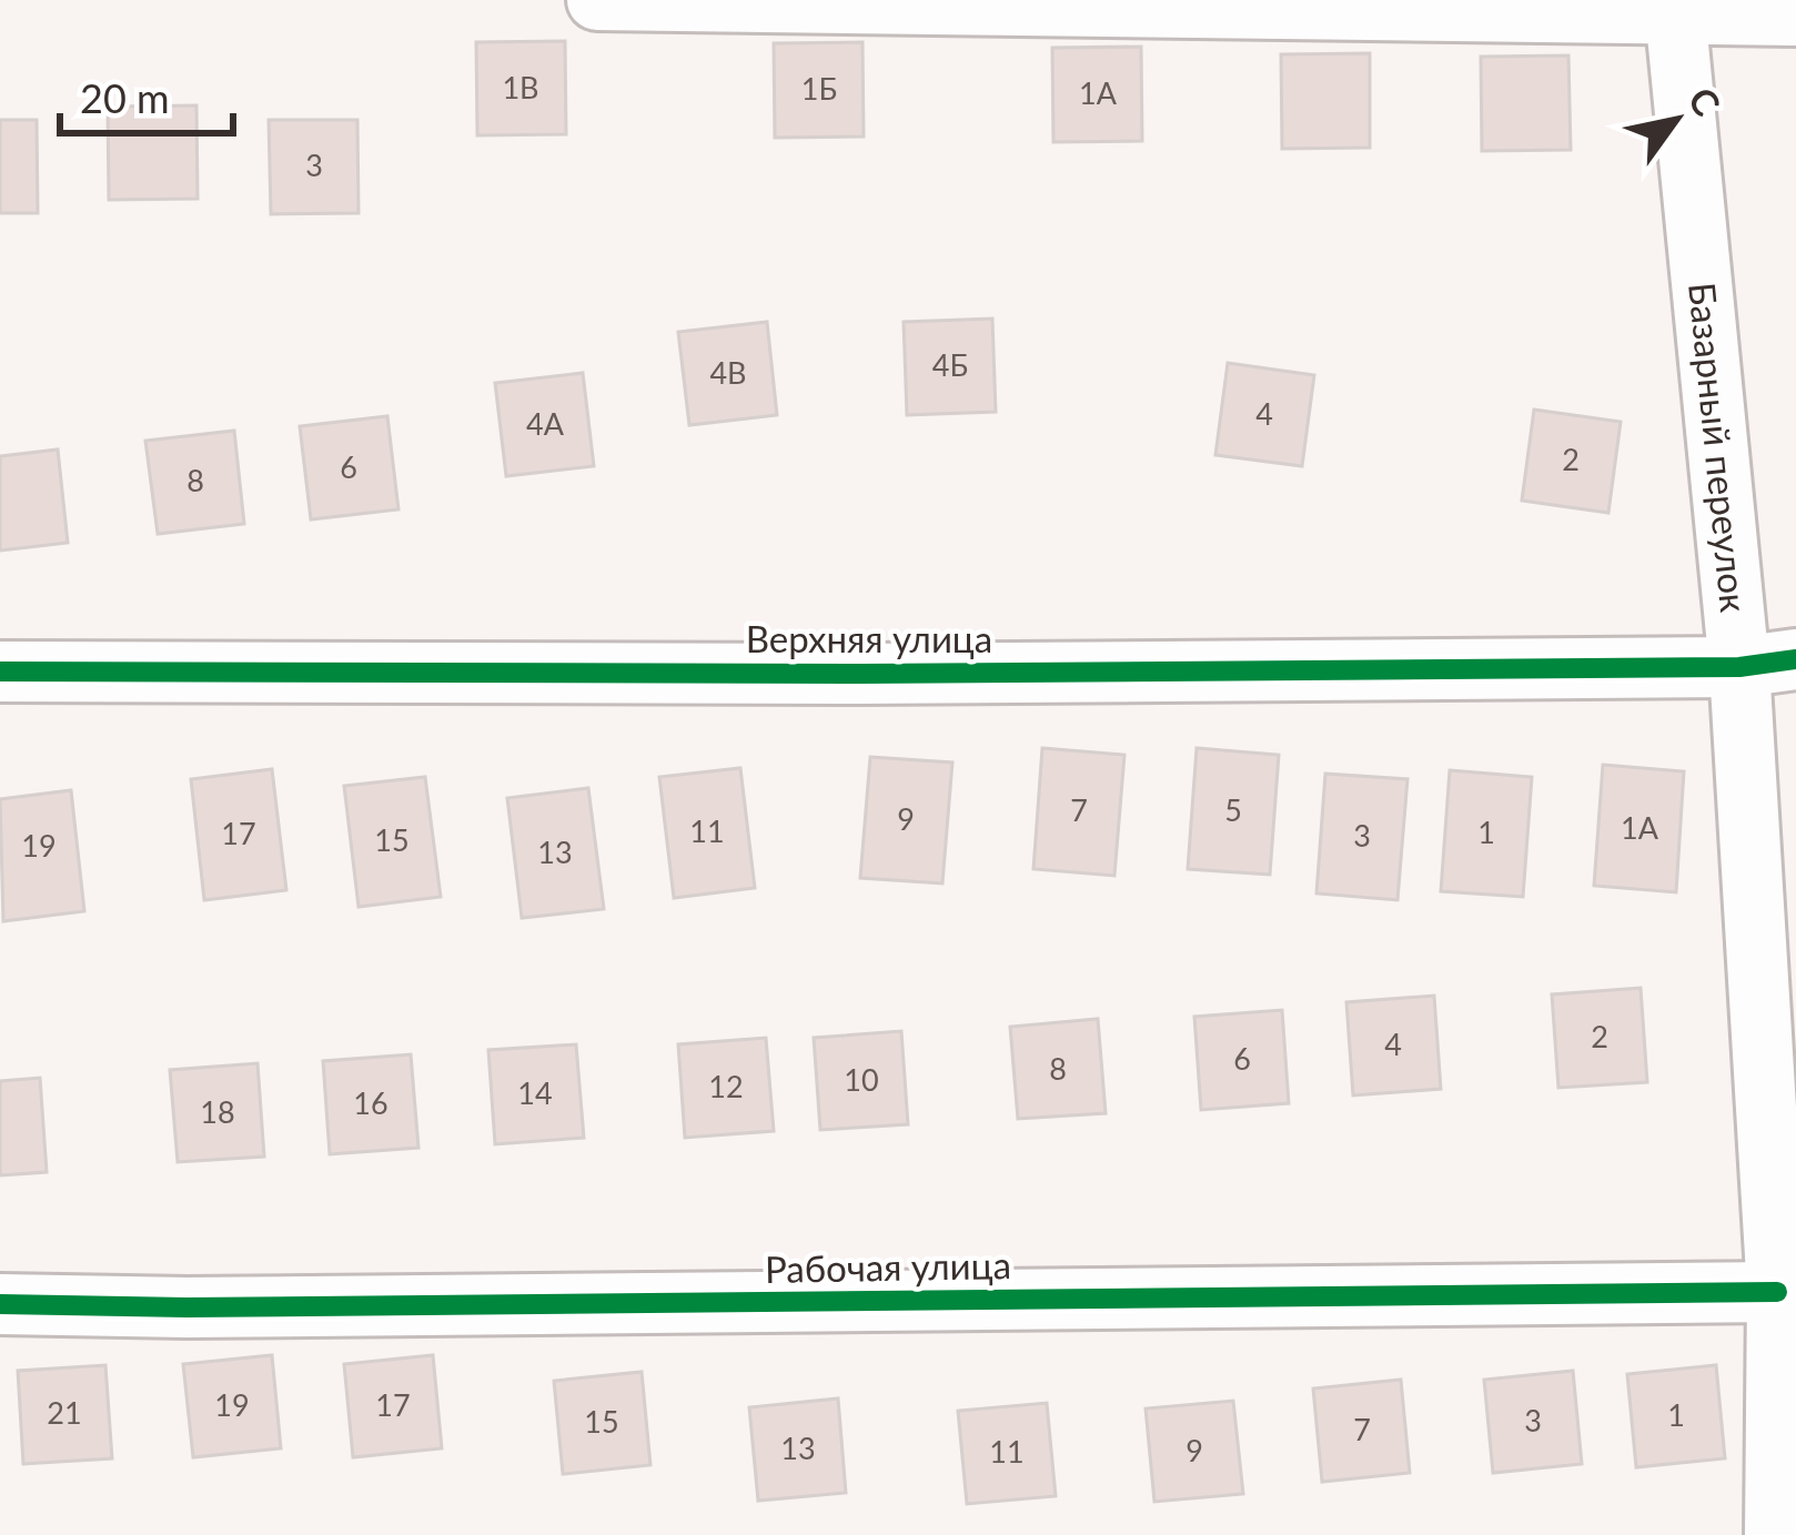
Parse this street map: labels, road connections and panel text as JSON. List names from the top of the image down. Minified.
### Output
{"streets":{"street":["Базарный переулок","Верхняя улица","Рабочая улица"]},"crossings":[["Базарный переулок","Верхняя улица"],["Базарный переулок","Рабочая улица"]],"house_numbers":["1В","1Б","1А","3","4Б","4В","4","4А","2","6","8","7","5","9","1А","11","1","17","3","15","19","13","2","4","6","8","10","12","14","16","18","19","17","21","1","3","15","7","13","9","11"],"scale_bar":"20 m","north":"top right"}
